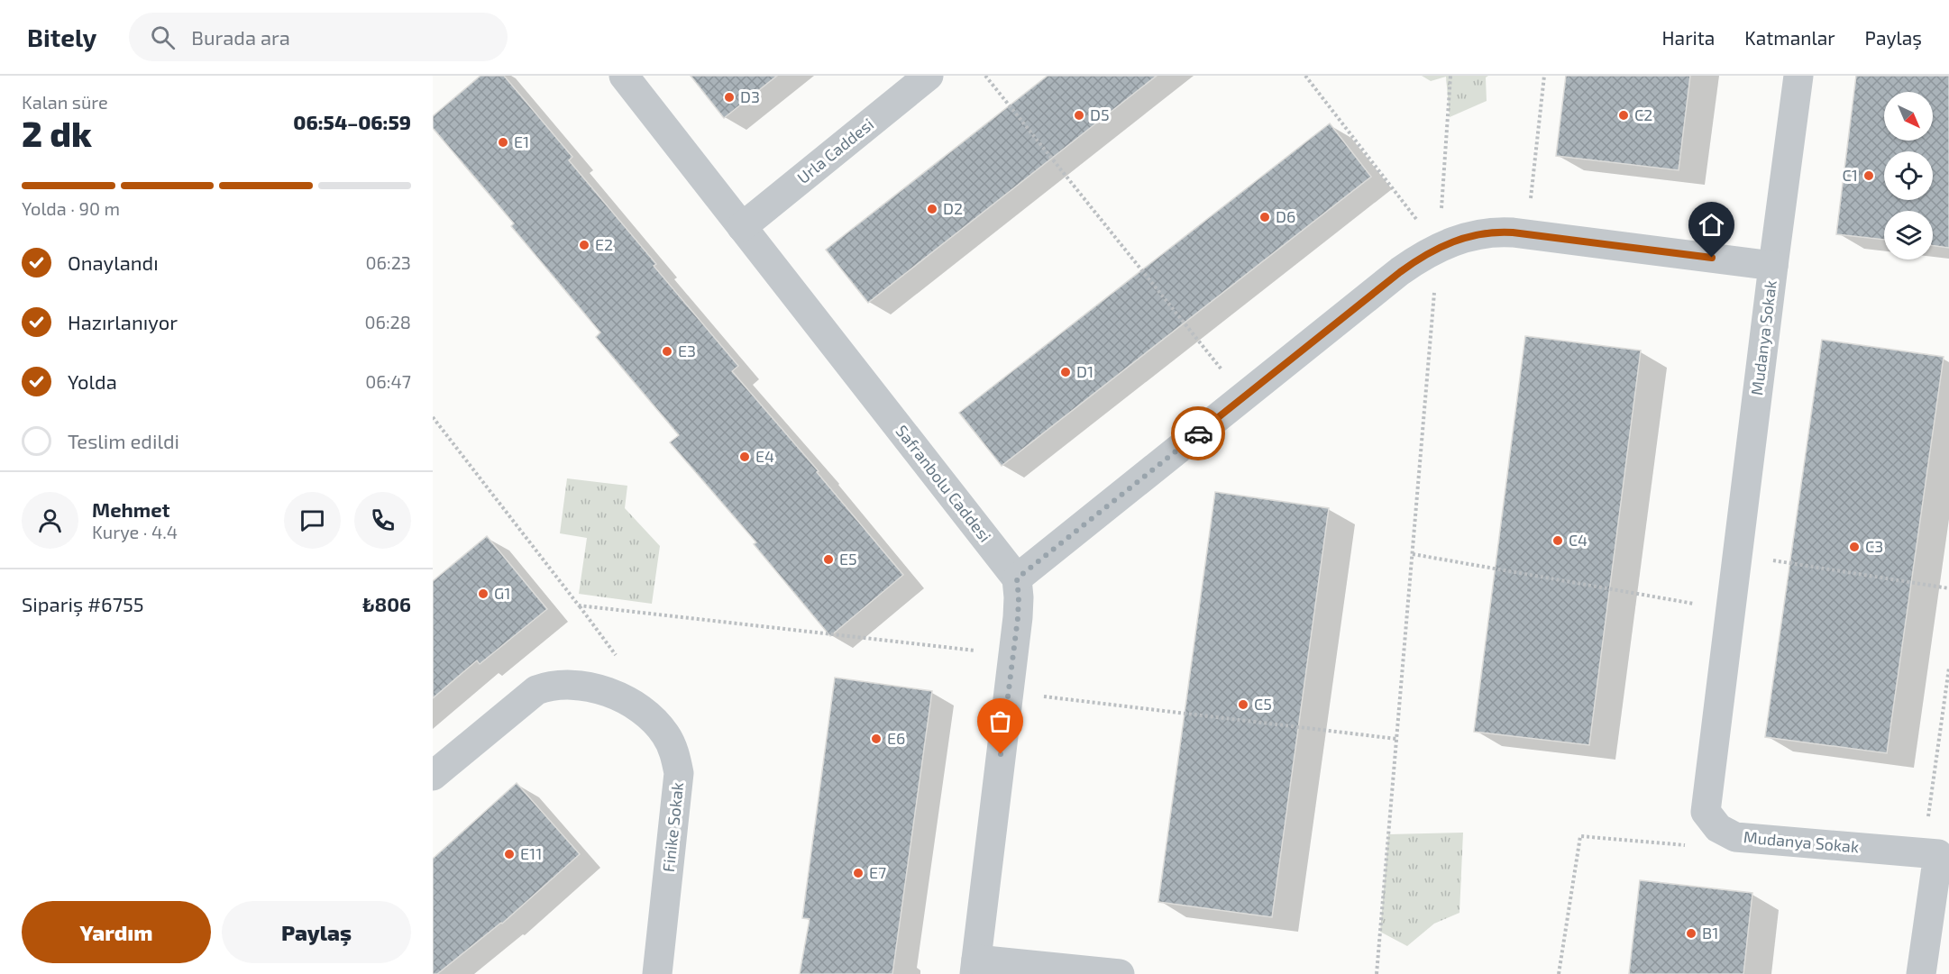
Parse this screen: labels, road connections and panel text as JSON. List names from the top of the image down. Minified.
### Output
{"streets":{"street":["Urla Caddesi","Mudanya Sokak","Safranbolu Caddesi","Finike Sokak"]},"crossings":[["Urla Caddesi","Safranbolu Caddesi"],["Mudanya Sokak","Safranbolu Caddesi"]],"places":["D3","D5","C2","E1","C1","D2","D6","E2","E3","D1","E4","C4","C3","E5","G1","C5","E6","E11","E7","B1"],"north":"bottom right","page":{"header":"Bitely","search":"Burada ara","nav":["Harita","Katmanlar","Paylaş"],"heading":["2 dk","Kalan süre","06:54–06:59"],"panel":["Mehmet","Kurye · 4.4","Sipariş #6755","₺806"],"bar":"Yolda · 90 m","list":[["Onaylandı","06:23"],["Hazırlanıyor","06:28"],["Yolda","06:47"],"Teslim edildi"],"buttons":["Yardım","Paylaş"]}}
